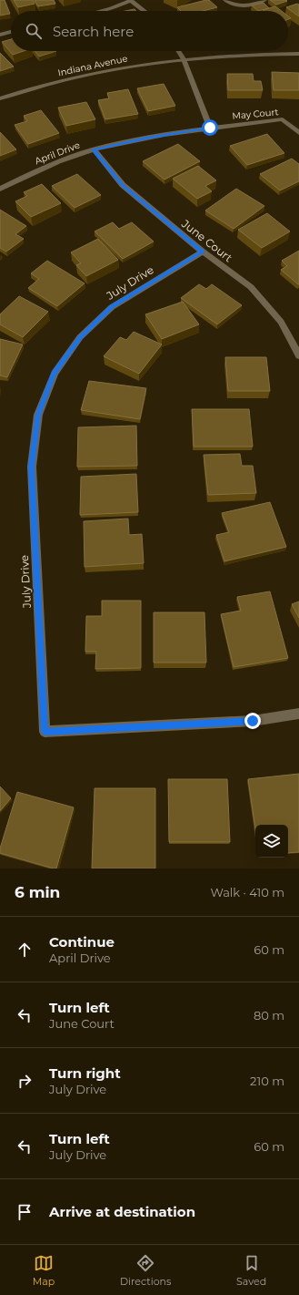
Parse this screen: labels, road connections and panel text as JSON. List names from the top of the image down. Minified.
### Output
{"streets":{"street":["Indiana Avenue","May Court","April Drive","June Court","July Drive"]},"crossings":[["May Court","April Drive"],["April Drive","June Court"],["June Court","July Drive"]],"page":{"search":"Search here","heading":["6 min","Walk · 410 m"],"list":[["Continue","April Drive","60 m"],["Turn left","June Court","80 m"],["Turn right","July Drive","210 m"],["Turn left","July Drive","60 m"],"Arrive at destination"],"nav":["Map","Directions","Saved"]}}
